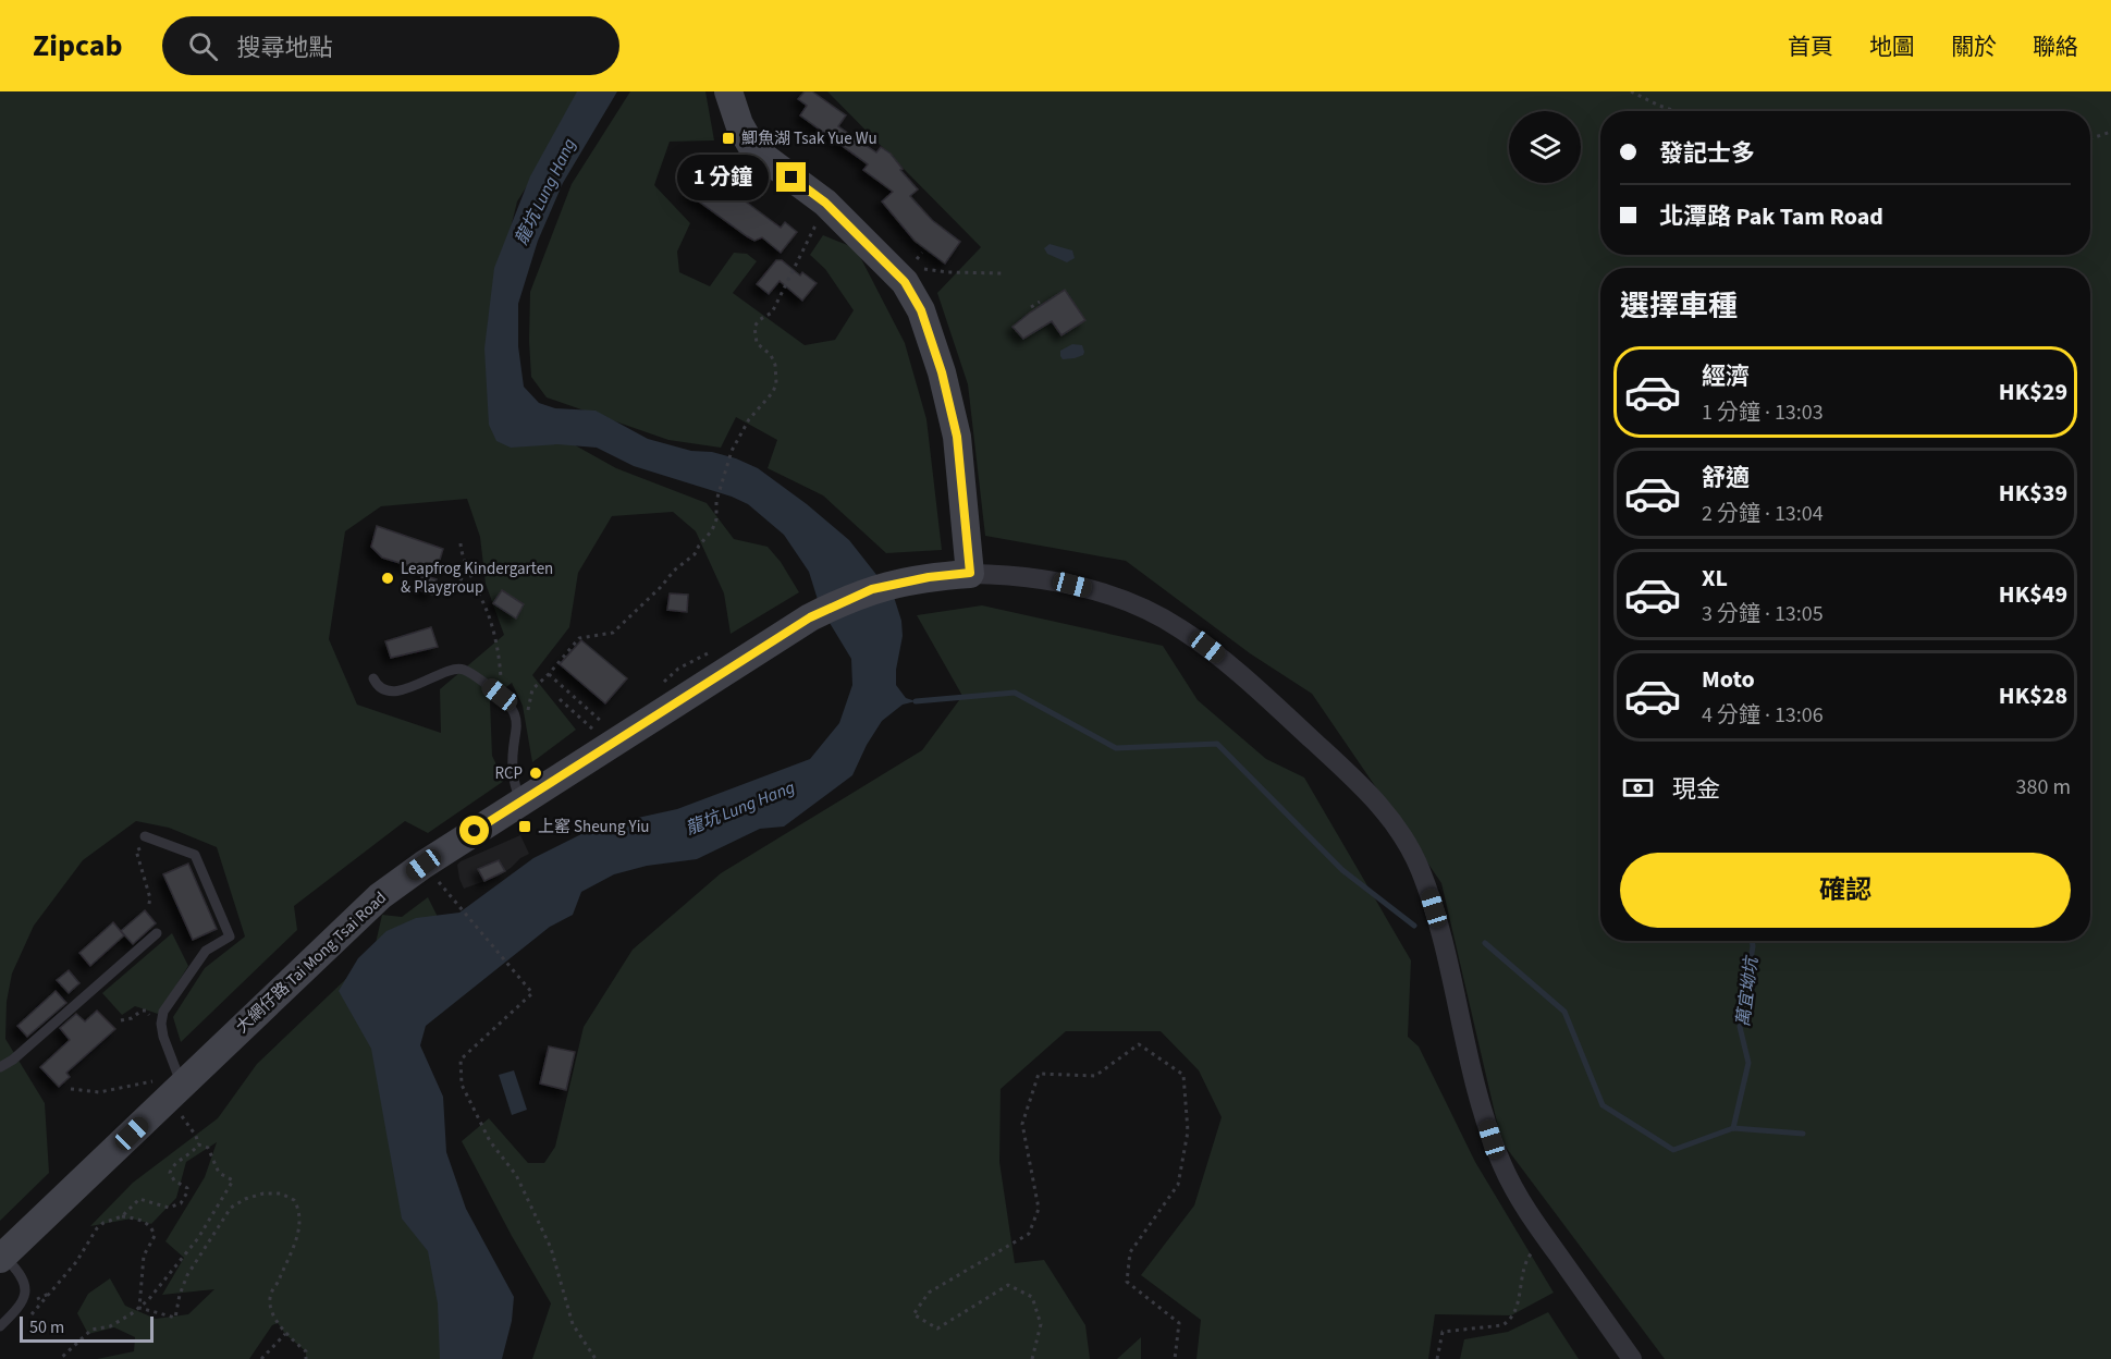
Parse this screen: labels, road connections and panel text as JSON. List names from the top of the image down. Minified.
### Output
{"streets":{"street":["大網仔路 Tai Mong Tsai Road"]},"water":["龍坑 Lung Hang","萬宜坳坑"],"places":{"transit":["鯽魚湖 Tsak Yue Wu","上窰 Sheung Yiu"],"other":["Leapfrog Kindergarten & Playgroup","RCP"]},"scale_bar":"50 m","page":{"header":"Zipcab","search":"搜尋地點","nav":["首頁","地圖","關於","聯絡"],"banner":["發記士多","北潭路 Pak Tam Road"],"bubble":"1 分鐘","heading":"選擇車種","list":[{"name":"經濟","note":"1 分鐘 · 13:03","value":"HK$29"},{"name":"舒適","note":"2 分鐘 · 13:04","value":"HK$39"},{"name":"XL","note":"3 分鐘 · 13:05","value":"HK$49"},{"name":"Moto","note":"4 分鐘 · 13:06","value":"HK$28"}],"pay":["現金","380 m"],"buttons":"確認","scale":"50 m"}}
